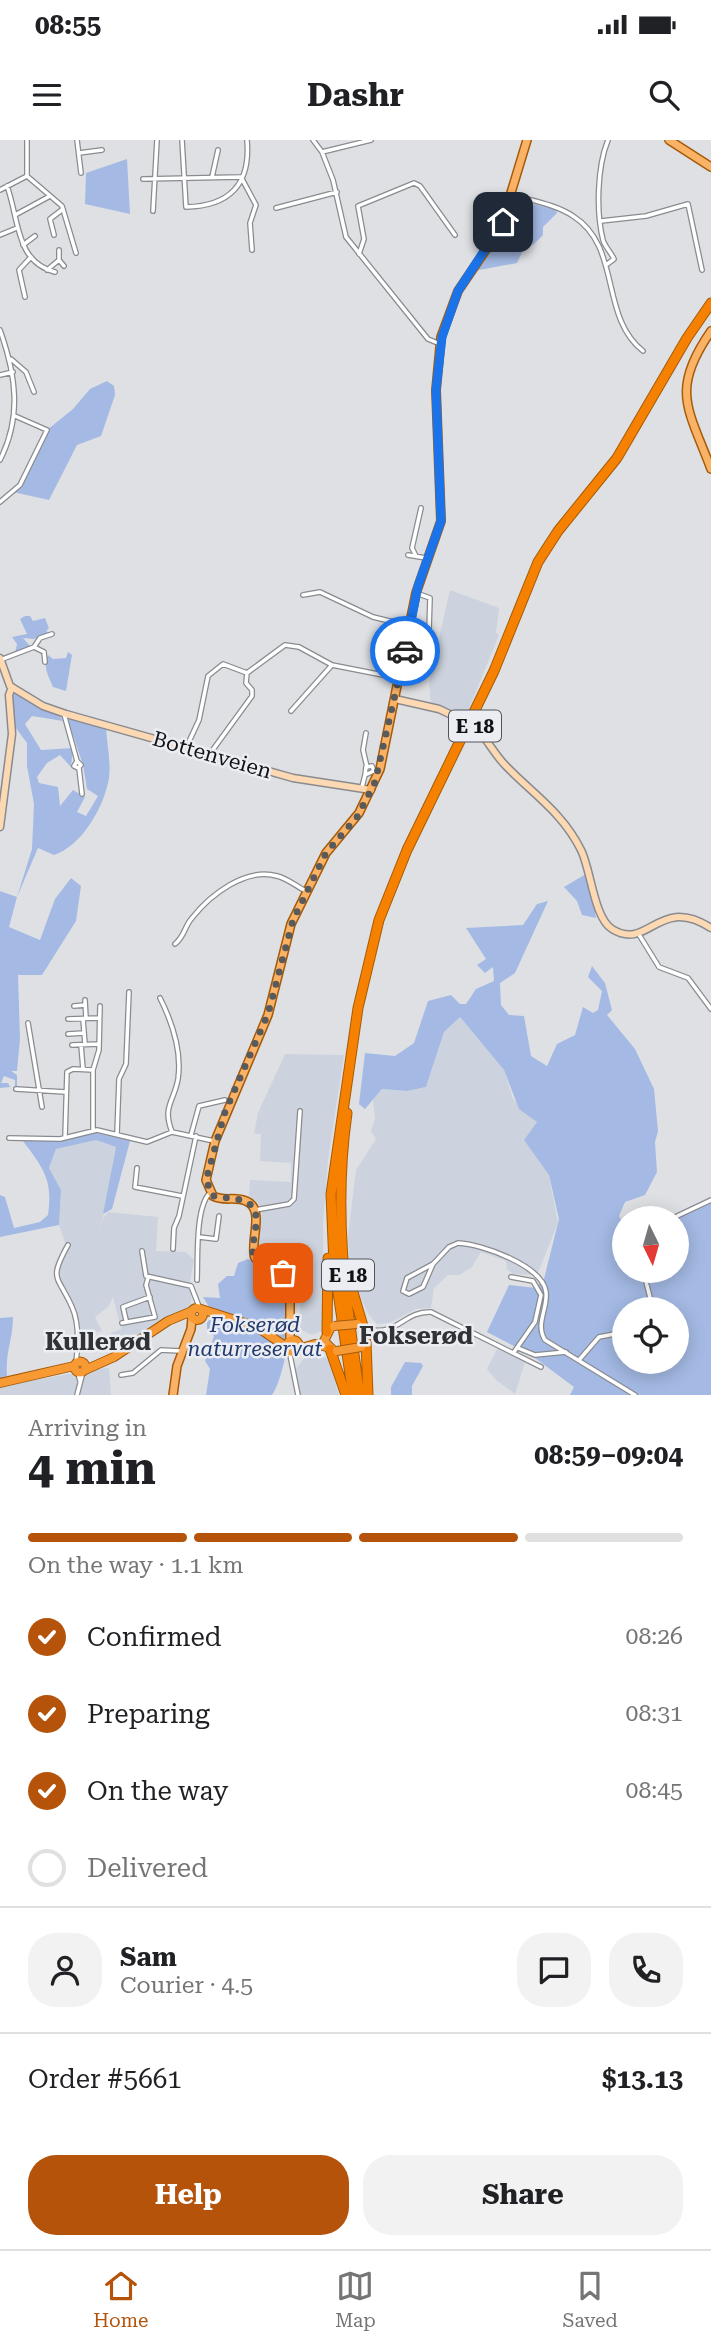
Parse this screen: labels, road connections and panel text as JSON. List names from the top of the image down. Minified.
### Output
{"streets":{"highway":["E 18"],"main road":["Bottenveien"]},"districts":["Fokserød","Kullerød"],"parks":["Fokserød naturreservat"],"north":"bottom","page":{"status":"08:55","header":"Dashr","heading":["4 min","Arriving in","08:59–09:04"],"panel":["Sam","Courier · 4.5","Order #5661","$13.13"],"bar":"On the way · 1.1 km","list":[["Confirmed","08:26"],["Preparing","08:31"],["On the way","08:45"],"Delivered"],"buttons":["Help","Share"],"tabs":["Home","Map","Saved"]}}
